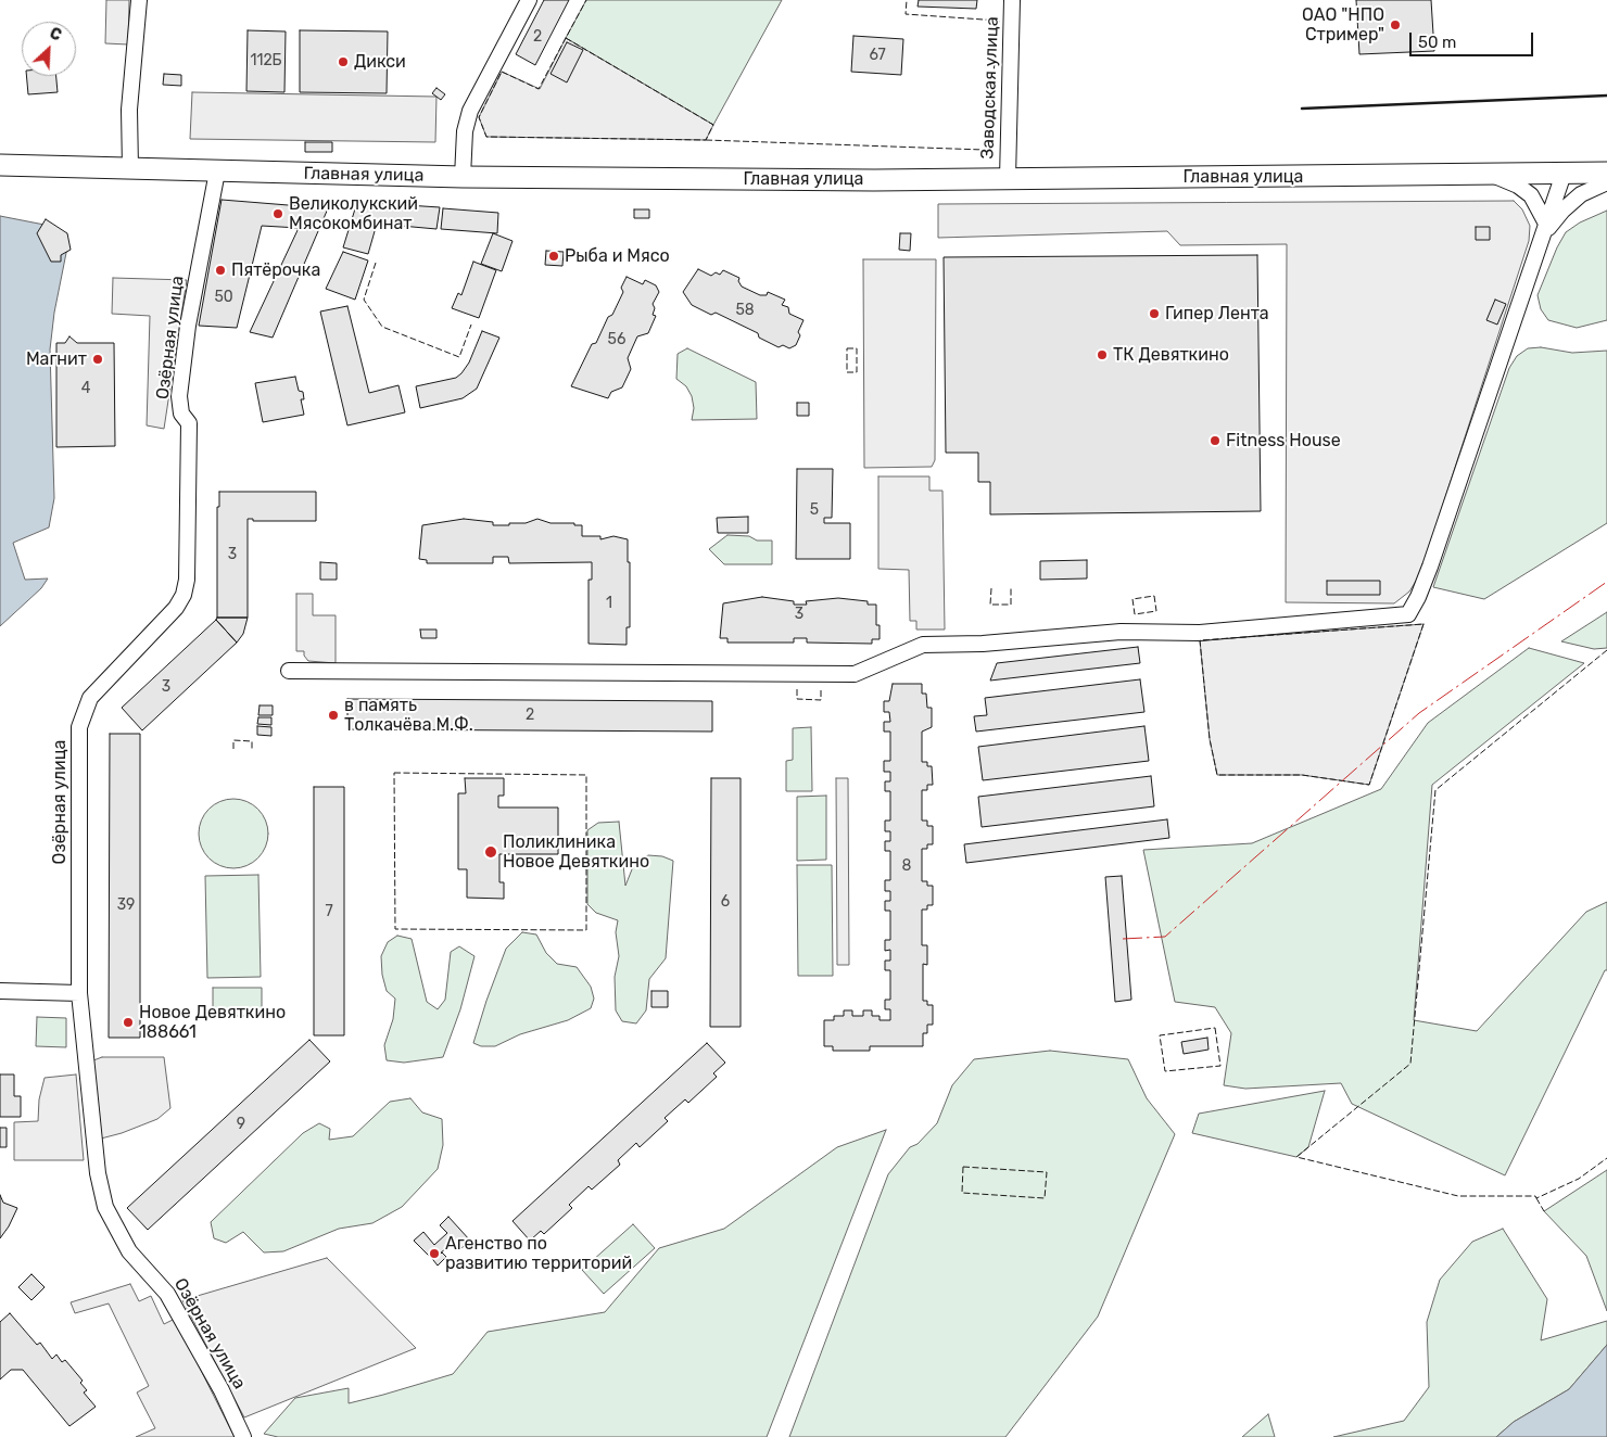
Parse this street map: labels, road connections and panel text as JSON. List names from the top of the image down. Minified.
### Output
{"streets":{"main road":["Главная улица"],"street":["Заводская улица","Озёрная улица"]},"crossings":[["Заводская улица","Главная улица"],["Главная улица","Озёрная улица"]],"places":["ОАО \"НПО Стример\"","Дикси","Великолукский Мясокомбинат","Рыба и Мясо","Пятёрочка","Гипер Лента","ТК Девяткино","Магнит","Fitness House","в память Толкачёва М.Ф.","Поликлиника Новое Девяткино","Новое Девяткино 188661","Агенство по развитию территорий"],"house_numbers":["2","67","112Б","50","58","56","4","5","3","1","3","3","2","8","6","39","7","9"],"scale_bar":"50 m","north":"top right"}
